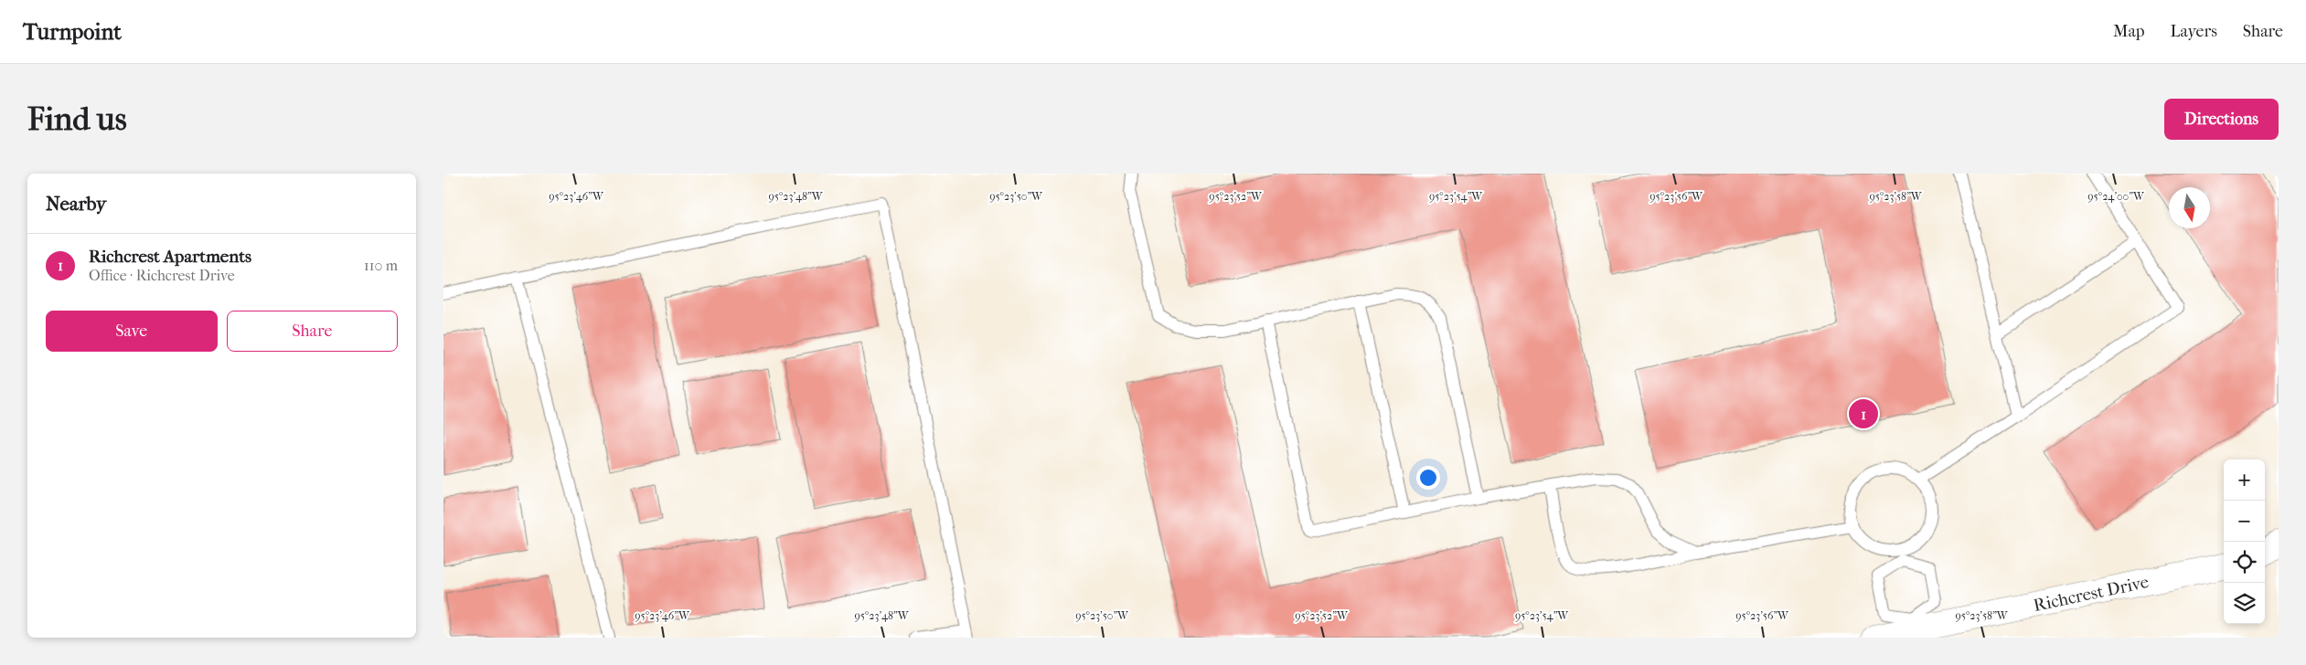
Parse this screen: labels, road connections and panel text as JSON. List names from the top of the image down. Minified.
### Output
{"streets":{"street":["Richcrest Drive"]},"north":"bottom","page":{"header":"Turnpoint","nav":["Map","Layers","Share"],"buttons":["Directions",["Save","Share"]],"title":"Find us","heading":"Nearby","list":[{"mark":"1","name":"Richcrest Apartments","note":"Office · Richcrest Drive","value":"110 m"}],"pins":"1","map_buttons":["+","−"]},"coordinates":["95°23'46\"W","95°23'48\"W","95°23'50\"W","95°23'52\"W","95°23'54\"W","95°23'56\"W","95°23'58\"W","95°24'00\"W"]}
